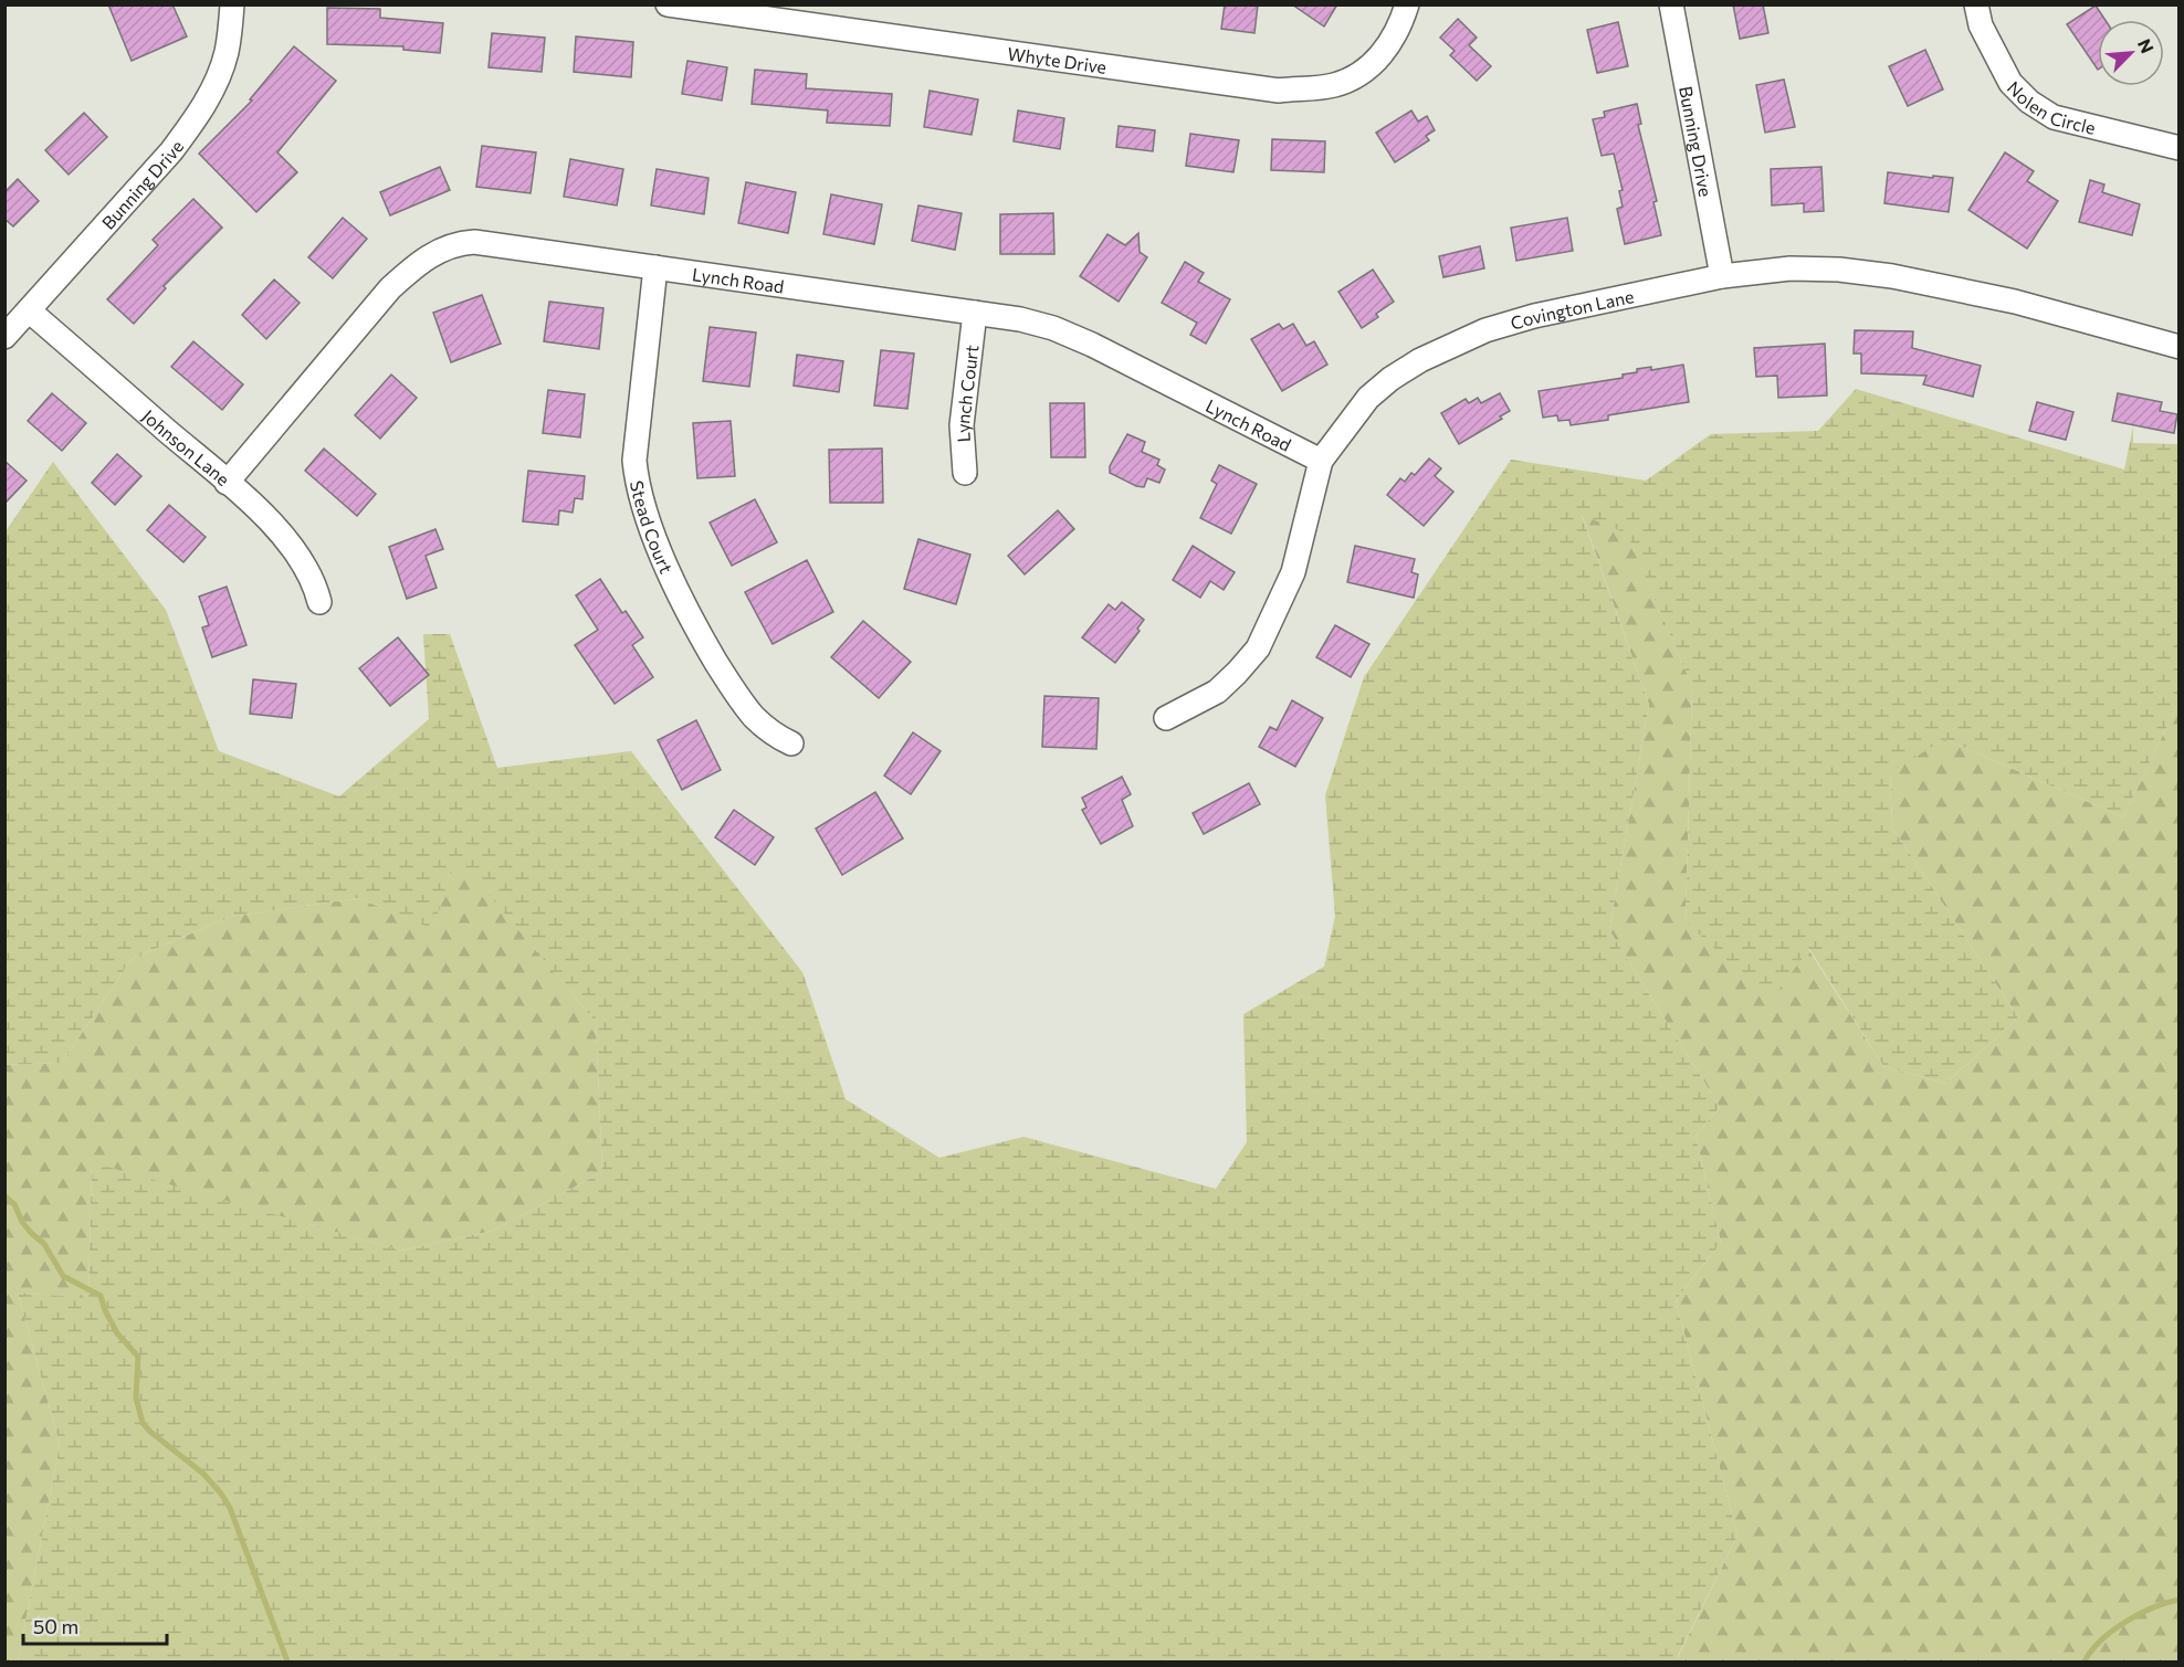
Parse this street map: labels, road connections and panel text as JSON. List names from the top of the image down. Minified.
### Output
{"streets":{"street":["Whyte Drive","Nolen Circle","Bunning Drive","Lynch Road","Covington Lane","Lynch Court","Johnson Lane","Stead Court"]},"crossings":[["Bunning Drive","Covington Lane"],["Bunning Drive","Johnson Lane"],["Lynch Road","Covington Lane"],["Lynch Road","Lynch Court"],["Lynch Road","Johnson Lane"],["Lynch Road","Stead Court"]],"scale_bar":"50 m","north":"top right"}
